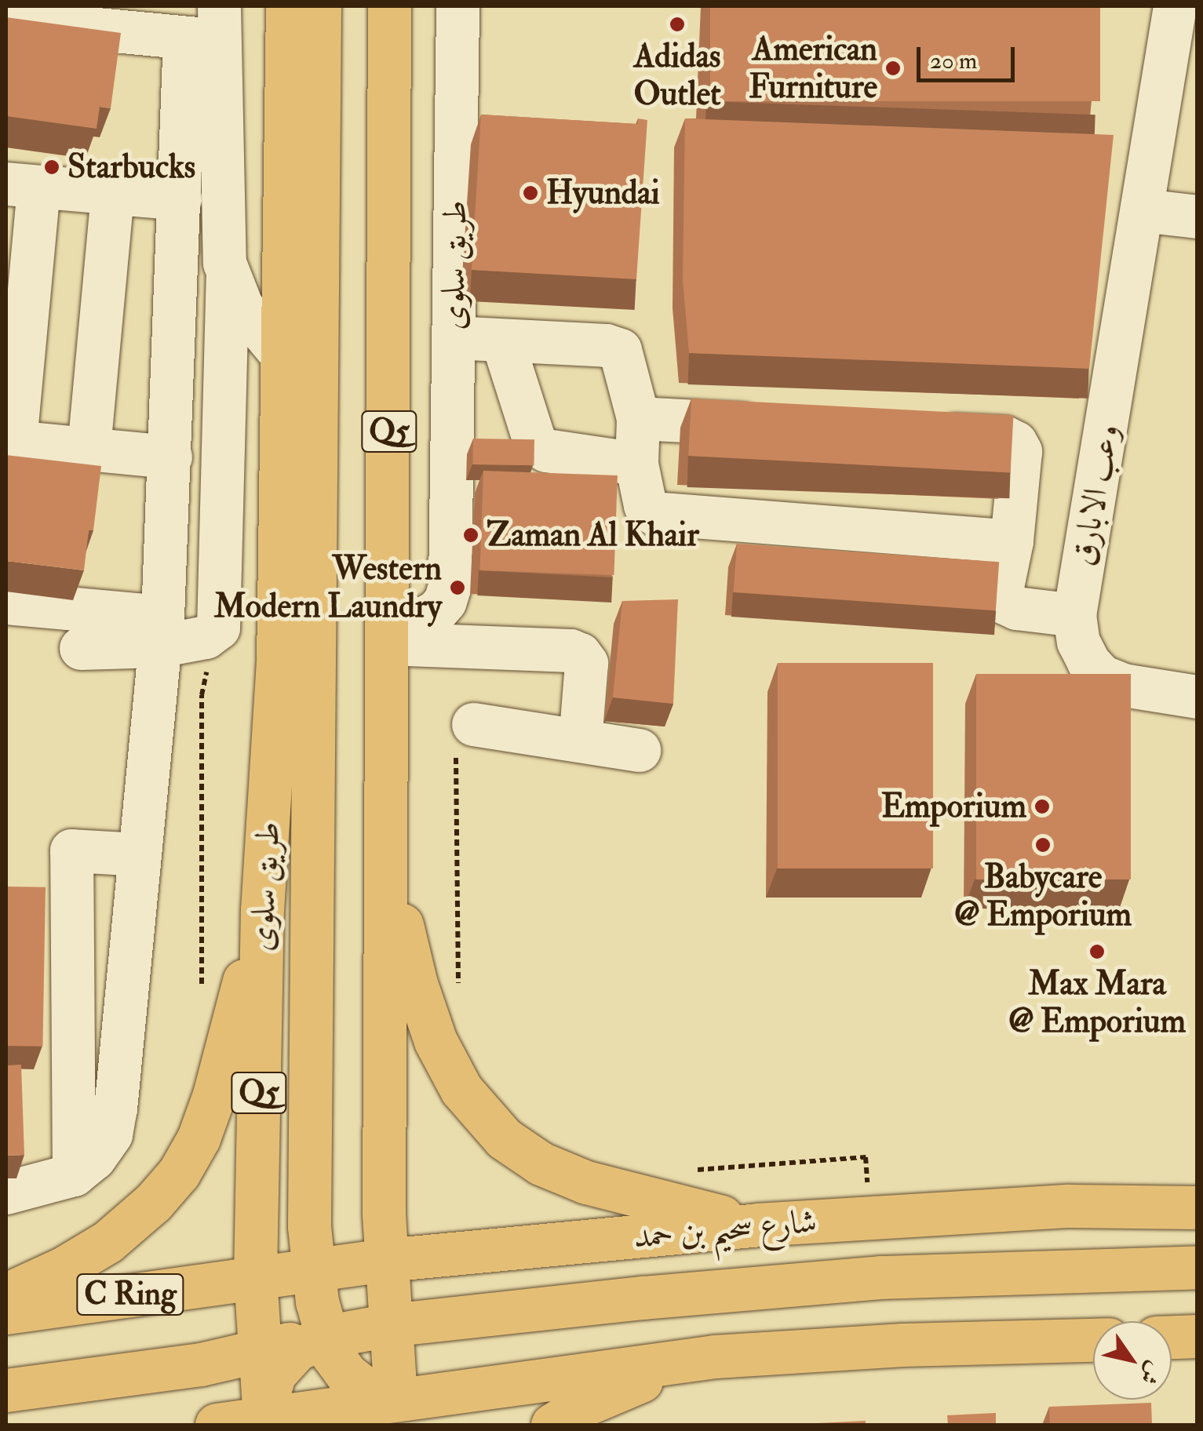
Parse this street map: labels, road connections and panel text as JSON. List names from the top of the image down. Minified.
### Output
{"streets":{"highway":["طريق سلوى","Q5","شارع سحيم بن حمد","C Ring"],"street":["وعب الابارق"]},"crossings":[["طريق سلوى","شارع سحيم بن حمد"],["طريق سلوى","C Ring"],["شارع سحيم بن حمد","C Ring"]],"places":["Adidas Outlet","American Furniture","Starbucks","Hyundai","Zaman Al Khair","Western Modern Laundry","Emporium","Babycare @ Emporium","Max Mara @ Emporium"],"scale_bar":"20 m","north":"bottom right"}
